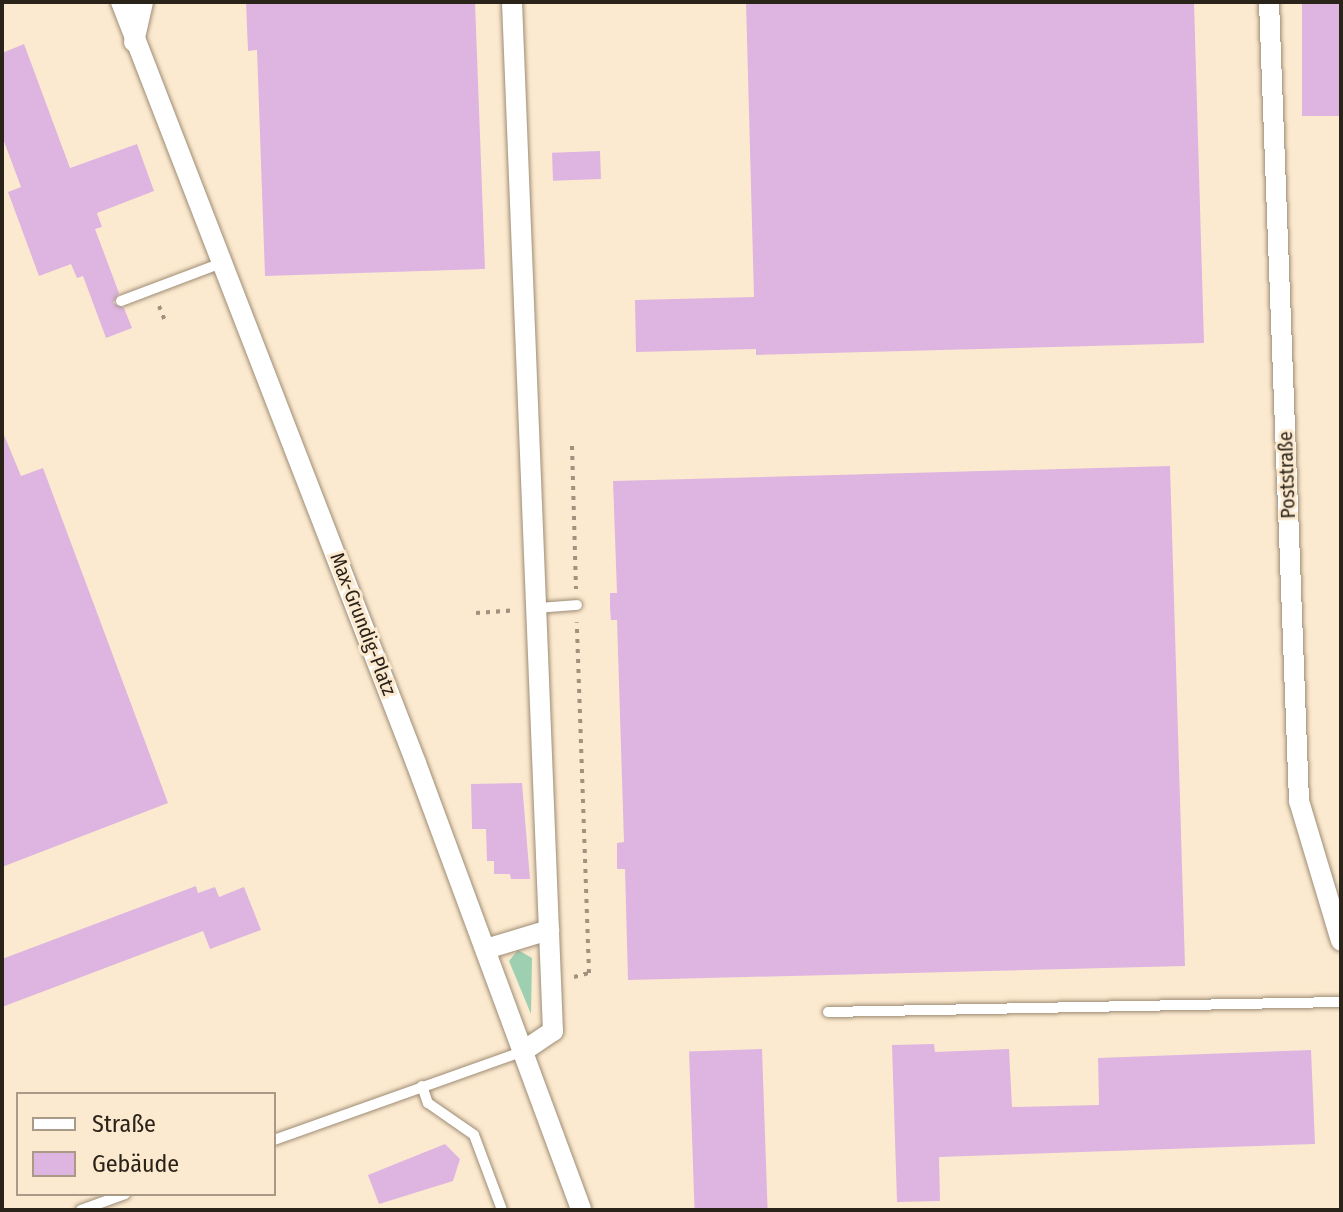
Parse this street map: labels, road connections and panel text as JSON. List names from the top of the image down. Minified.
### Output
{"streets":{"street":["Poststraße","Max-Grundig-Platz"]},"legend":["Straße","Gebäude"]}
